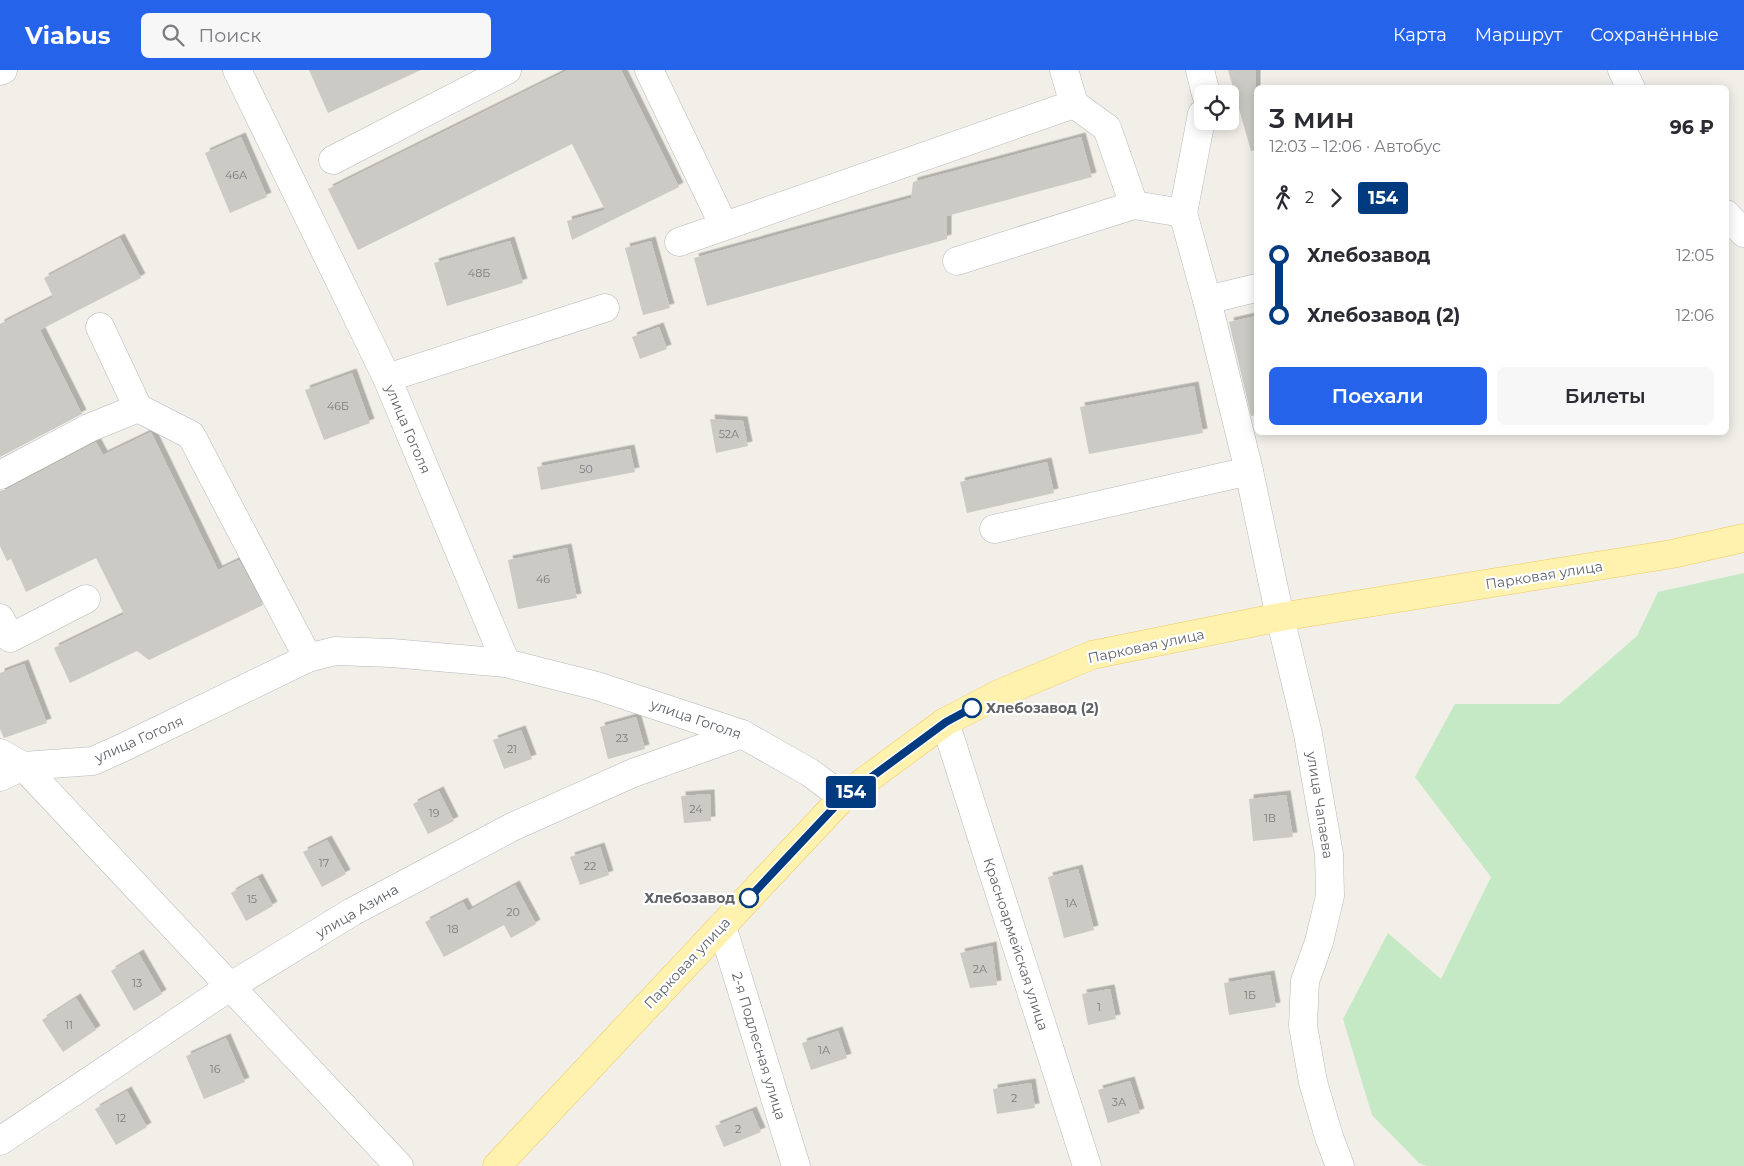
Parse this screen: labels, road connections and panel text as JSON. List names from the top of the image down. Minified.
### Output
{"streets":{"main road":["Парковая улица"],"street":["улица Гоголя","улица Чапаева","улица Азина","Красноармейская улица","2-я Подлесная улица"]},"crossings":[["улица Гоголя","Парковая улица"],["улица Гоголя","улица Азина"],["Парковая улица","улица Чапаева"],["Парковая улица","Красноармейская улица"],["Парковая улица","2-я Подлесная улица"]],"places":["Хлебозавод (2)","Хлебозавод"],"lines":["bus line 154"],"house_numbers":["46А","48Б","46Б","52А","50","46","23","21","24","19","1В","17","22","15","1А","20","18","2А","13","1Б","1","11","1А","16","2","3А","12","2"],"page":{"header":"Viabus","search":"Поиск","nav":["Карта","Маршрут","Сохранённые"],"on_map":"154","heading":["3 мин","12:03 – 12:06 · Автобус","96 ₽"],"legs":["2","154"],"list":[{"name":"Хлебозавод","value":"12:05"},{"name":"Хлебозавод (2)","value":"12:06"}],"buttons":["Поехали","Билеты"]}}
